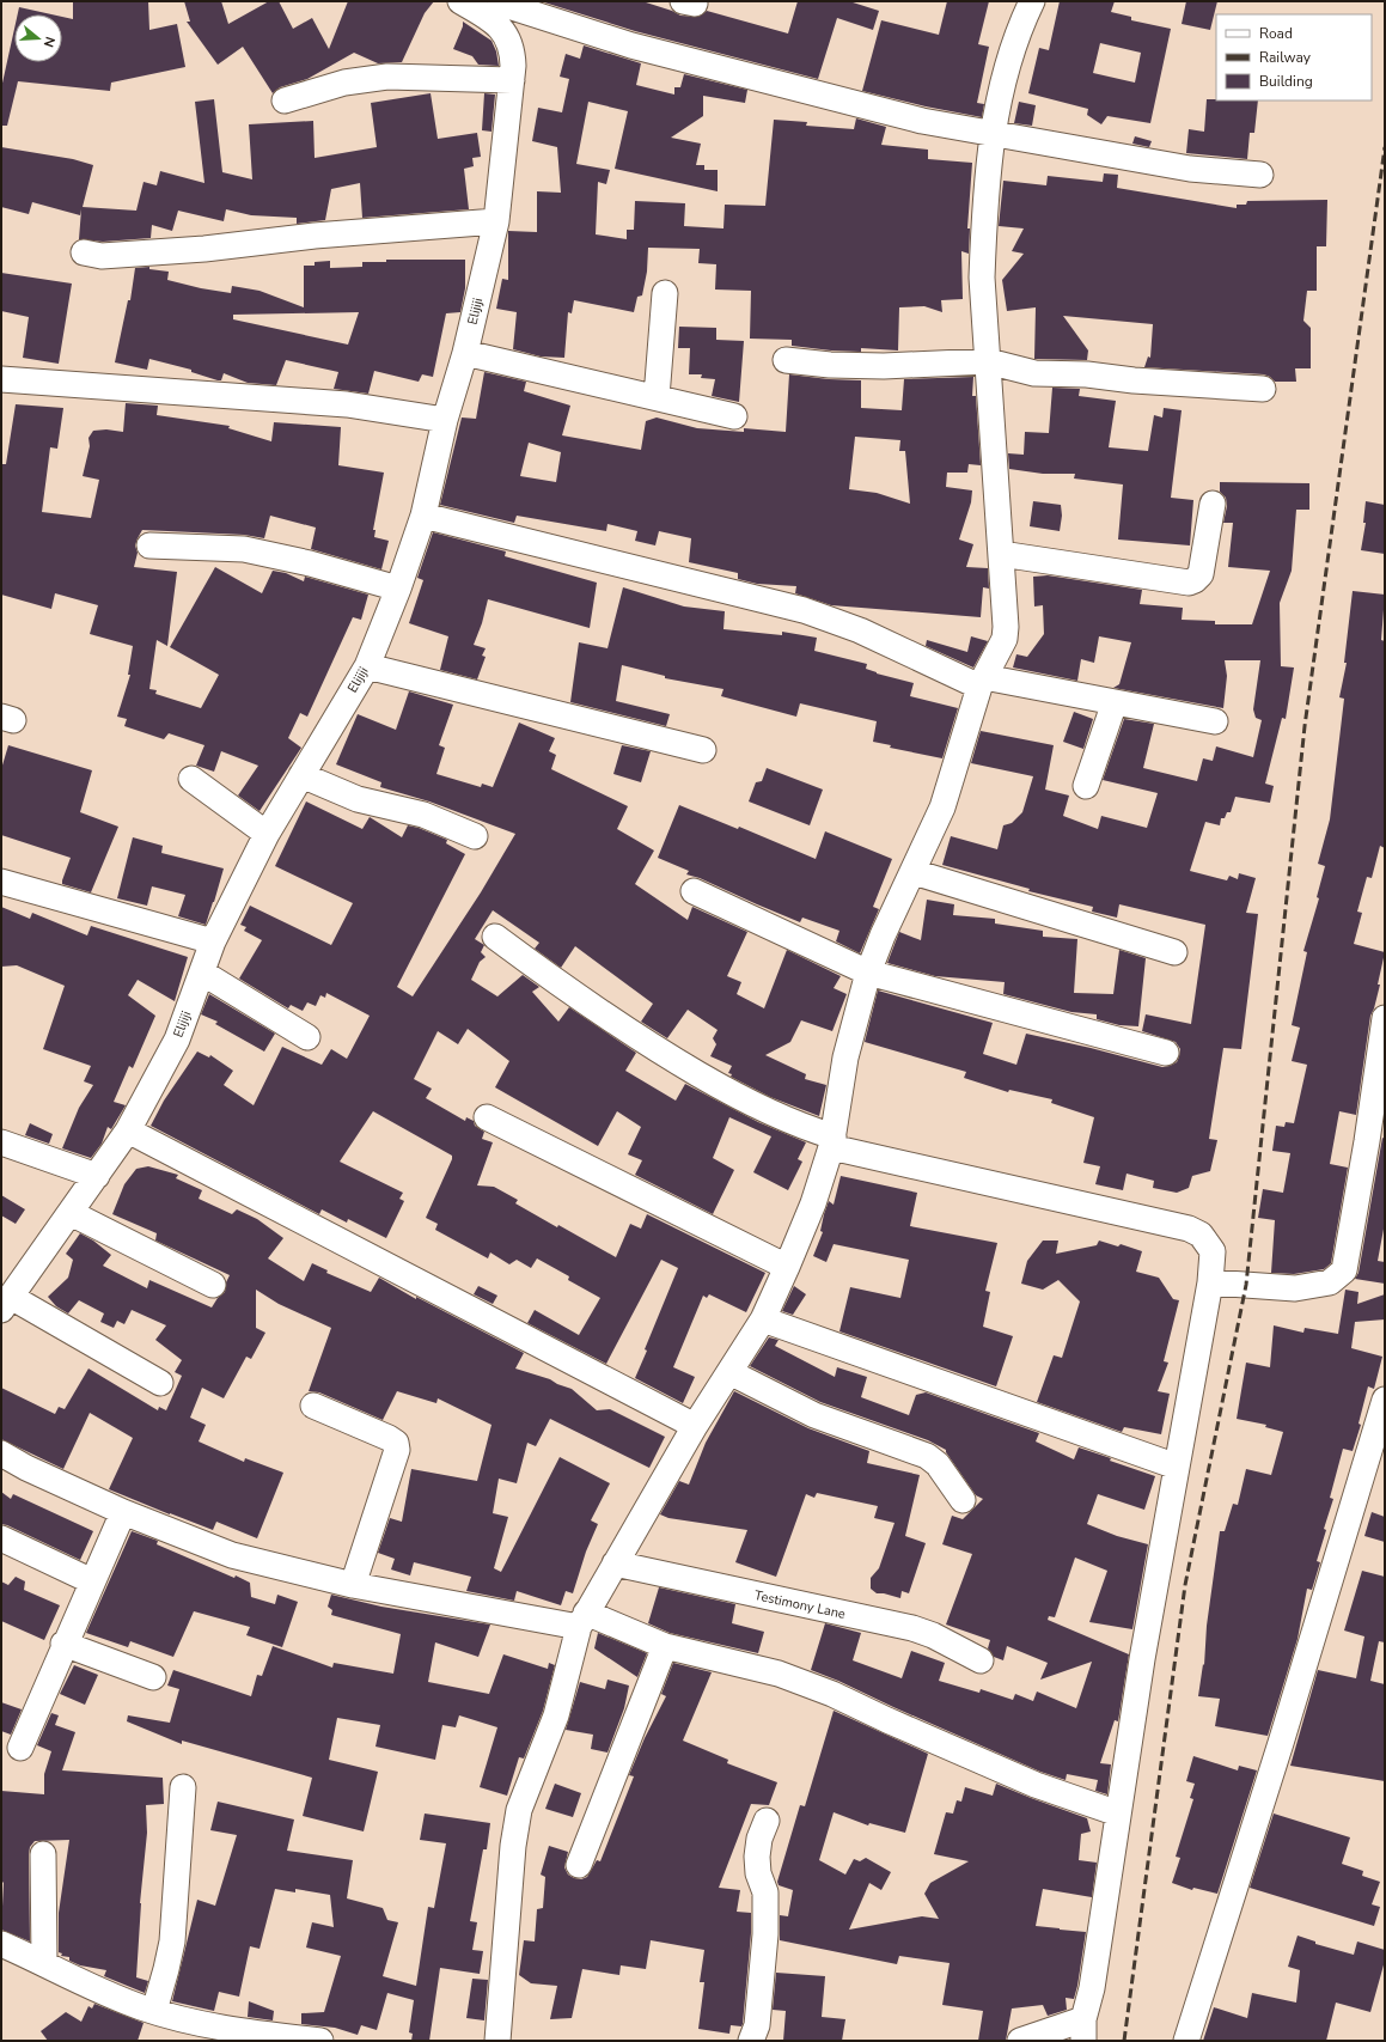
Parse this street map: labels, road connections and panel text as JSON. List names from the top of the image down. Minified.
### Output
{"streets":{"street":["Elijiji","Testimony Lane"]},"legend":["Road","Railway","Building"],"north":"right"}
